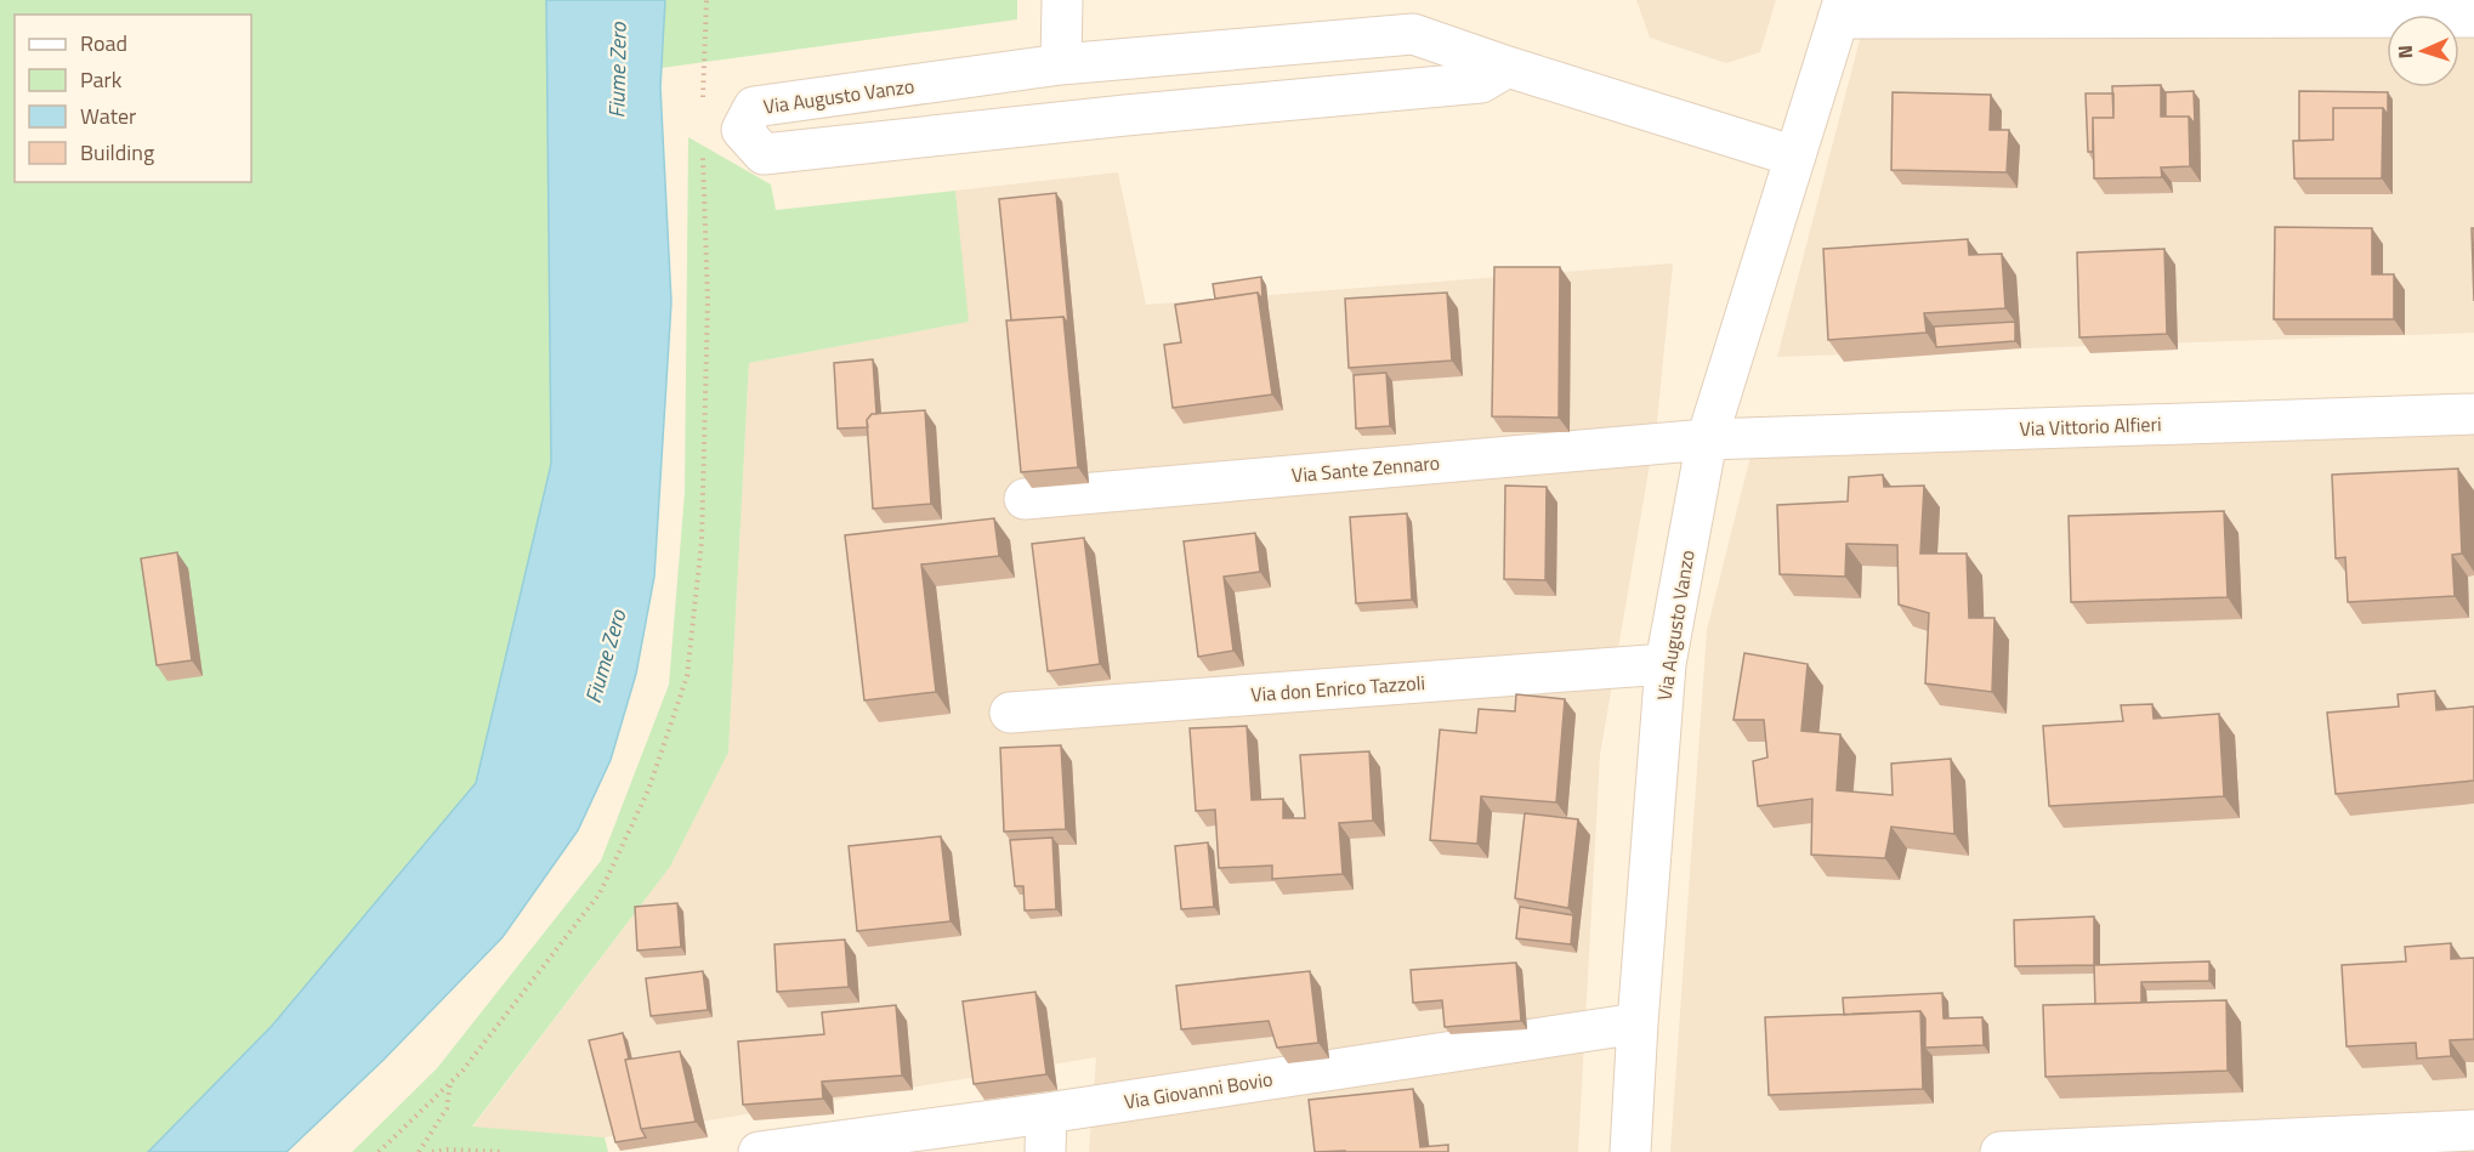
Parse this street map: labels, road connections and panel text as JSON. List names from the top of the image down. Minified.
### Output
{"streets":{"street":["Via Augusto Vanzo","Via Vittorio Alfieri","Via Sante Zennaro","Via don Enrico Tazzoli","Via Giovanni Bovio"]},"crossings":[["Via Augusto Vanzo","Via Vittorio Alfieri"],["Via Augusto Vanzo","Via Sante Zennaro"],["Via Augusto Vanzo","Via don Enrico Tazzoli"],["Via Augusto Vanzo","Via Giovanni Bovio"],["Via Vittorio Alfieri","Via Sante Zennaro"]],"water":["Fiume Zero"],"legend":["Road","Park","Water","Building"],"north":"left"}
